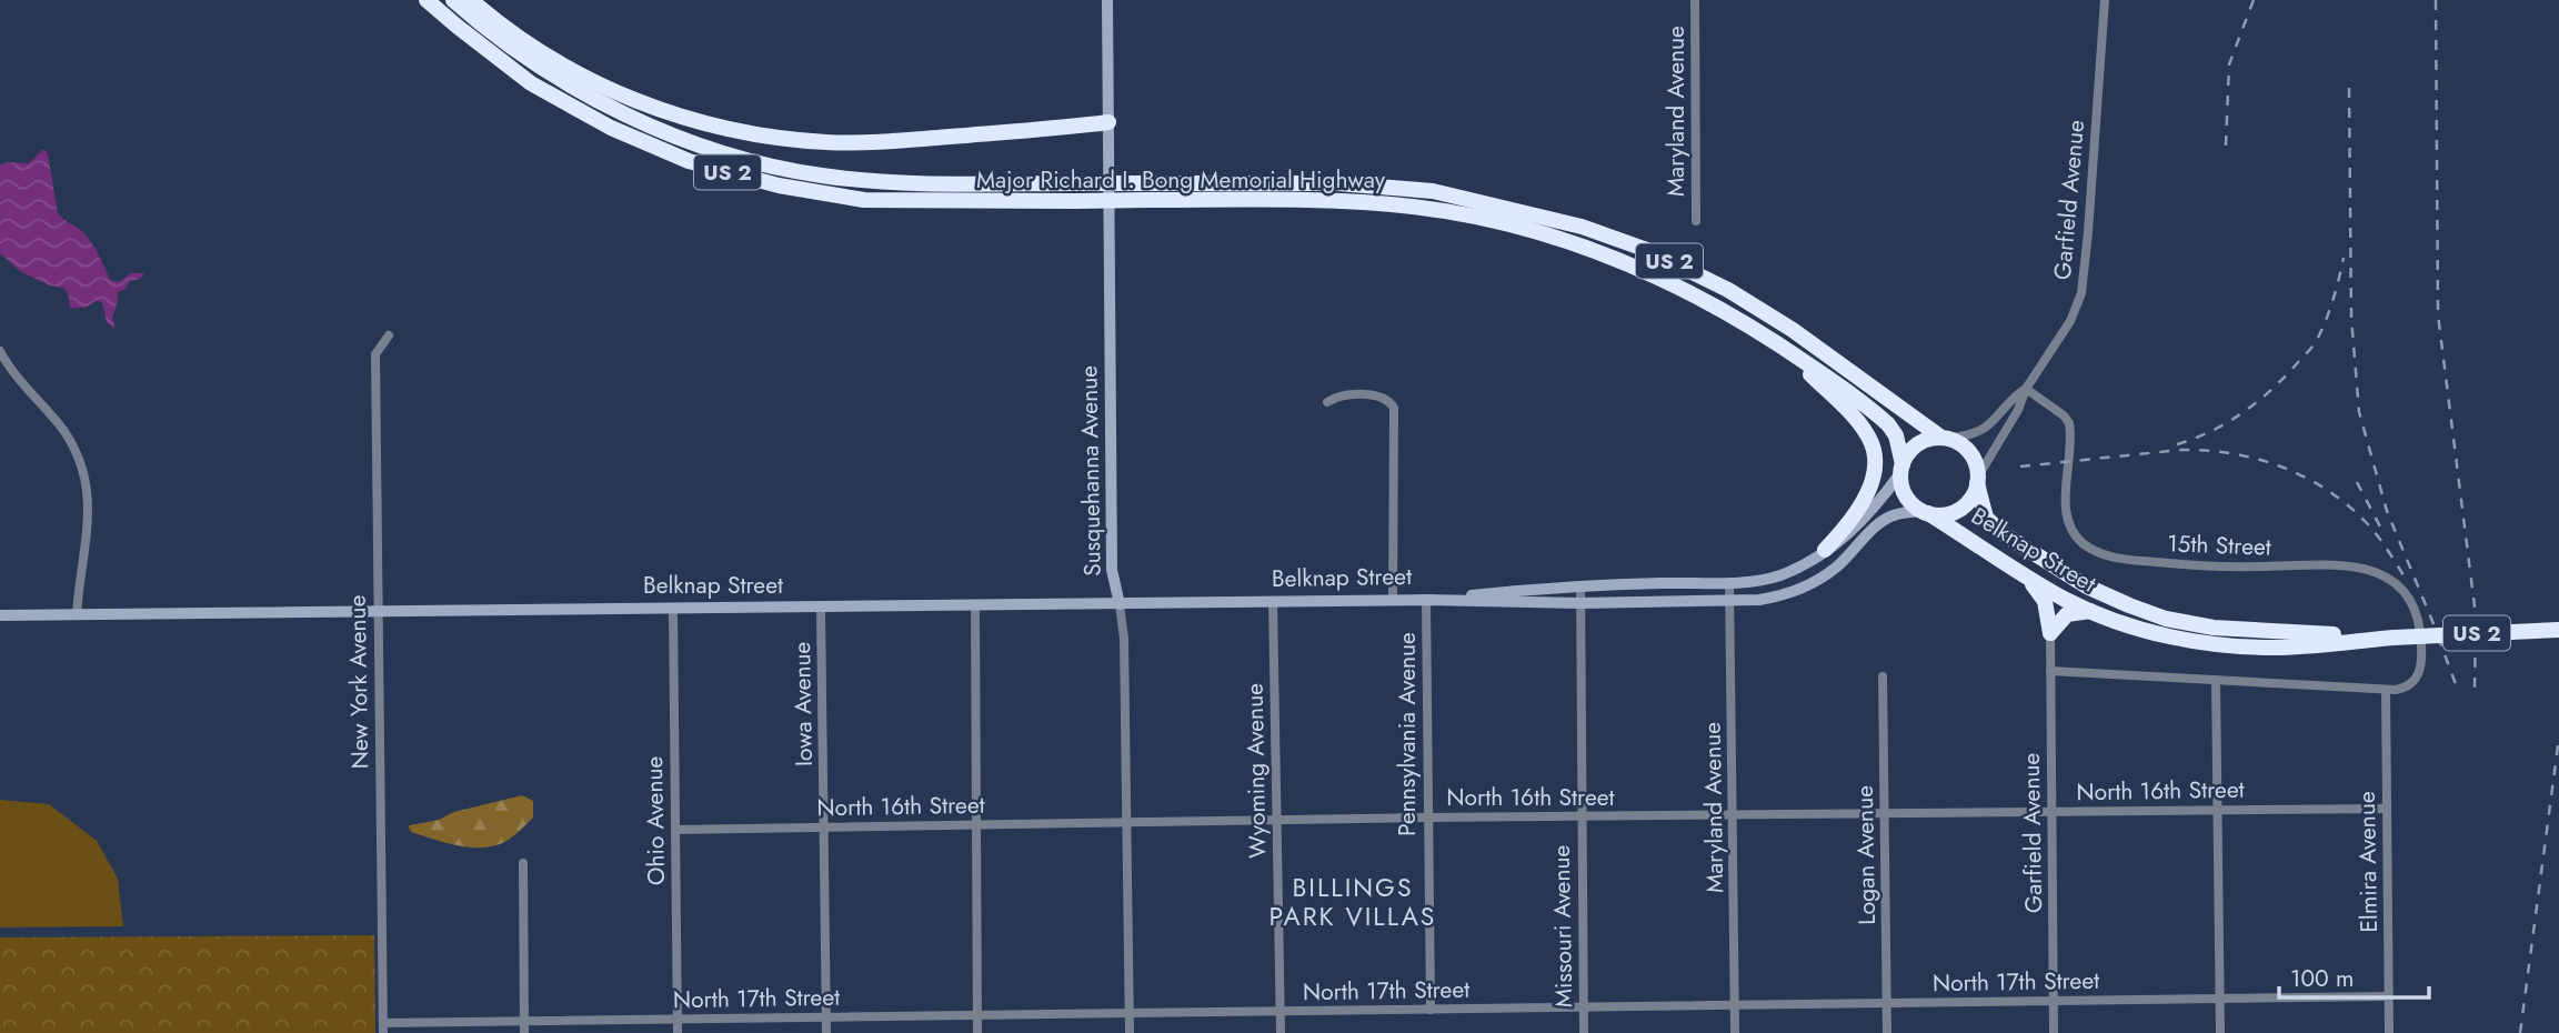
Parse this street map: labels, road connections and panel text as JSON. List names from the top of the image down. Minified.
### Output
{"streets":{"highway":["US 2","Major Richard I. Bong Memorial Highway","Belknap Street"],"street":["Maryland Avenue","Garfield Avenue","Susquehanna Avenue","15th Street","New York Avenue","Iowa Avenue","Pennsylvania Avenue","Wyoming Avenue","North 16th Street","Ohio Avenue","Logan Avenue","Elmira Avenue","Missouri Avenue","North 17th Street"]},"crossings":[["Maryland Avenue","Belknap Street"],["Maryland Avenue","North 16th Street"],["Maryland Avenue","North 17th Street"],["US 2","Major Richard I. Bong Memorial Highway"],["US 2","Garfield Avenue"],["US 2","Belknap Street"],["Major Richard I. Bong Memorial Highway","Garfield Avenue"],["Major Richard I. Bong Memorial Highway","Belknap Street"],["Garfield Avenue","15th Street"],["Garfield Avenue","Belknap Street"],["Garfield Avenue","North 16th Street"],["Garfield Avenue","North 17th Street"],["Susquehanna Avenue","Belknap Street"],["Susquehanna Avenue","North 16th Street"],["Susquehanna Avenue","North 17th Street"],["15th Street","Elmira Avenue"],["Belknap Street","New York Avenue"],["Belknap Street","Iowa Avenue"],["Belknap Street","Pennsylvania Avenue"],["Belknap Street","Wyoming Avenue"],["Belknap Street","Ohio Avenue"],["Belknap Street","Missouri Avenue"],["New York Avenue","North 17th Street"],["Iowa Avenue","North 16th Street"],["Iowa Avenue","North 17th Street"],["Pennsylvania Avenue","North 16th Street"],["Pennsylvania Avenue","North 17th Street"],["Wyoming Avenue","North 16th Street"],["Wyoming Avenue","North 17th Street"],["North 16th Street","Ohio Avenue"],["North 16th Street","Logan Avenue"],["North 16th Street","Elmira Avenue"],["North 16th Street","Missouri Avenue"],["Ohio Avenue","North 17th Street"],["Logan Avenue","North 17th Street"],["Elmira Avenue","North 17th Street"],["Missouri Avenue","North 17th Street"]],"districts":["BILLINGS PARK VILLAS"],"scale_bar":"100 m"}
